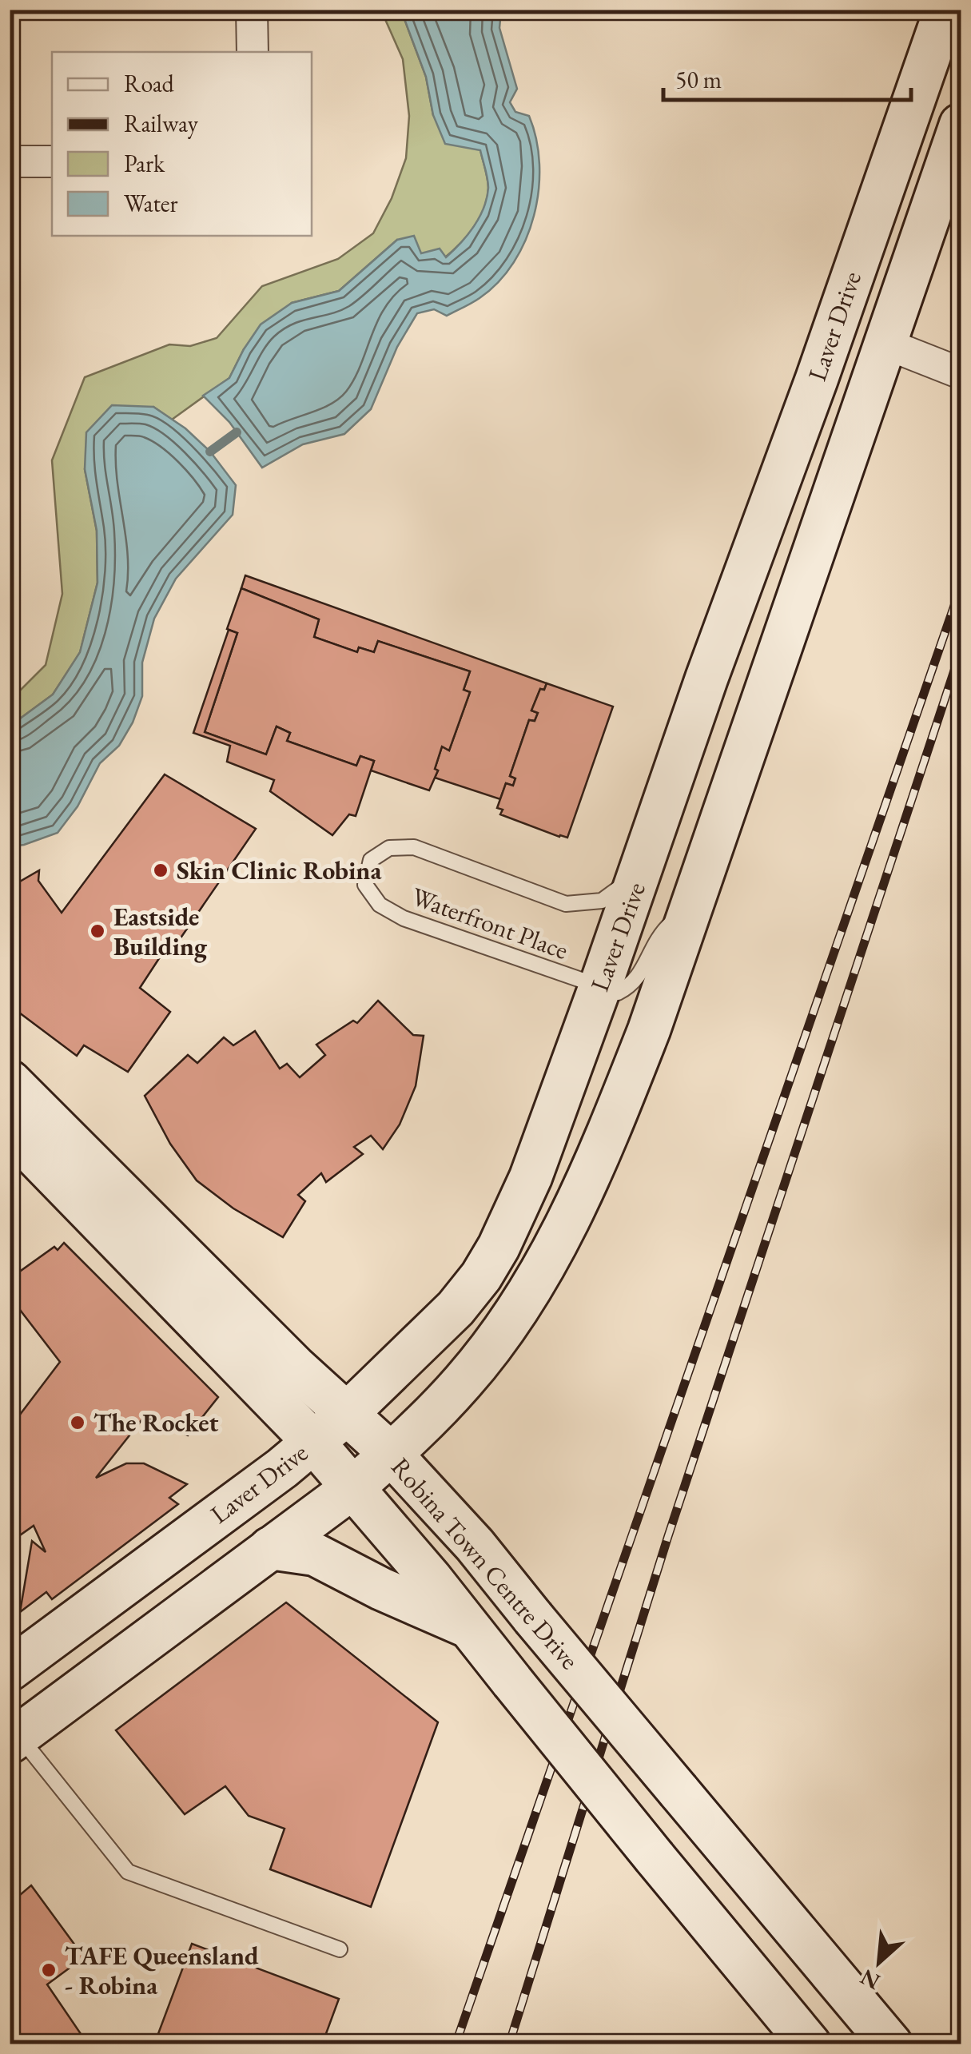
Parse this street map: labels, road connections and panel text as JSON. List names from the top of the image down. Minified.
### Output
{"streets":{"street":["Laver Drive","Robina Town Centre Drive"],"lane":["Waterfront Place"]},"crossings":[["Laver Drive","Waterfront Place"],["Laver Drive","Robina Town Centre Drive"]],"places":["Skin Clinic Robina","Eastside Building","The Rocket","TAFE Queensland - Robina"],"legend":["Road","Railway","Park","Water"],"scale_bar":"50 m","north":"bottom left"}
